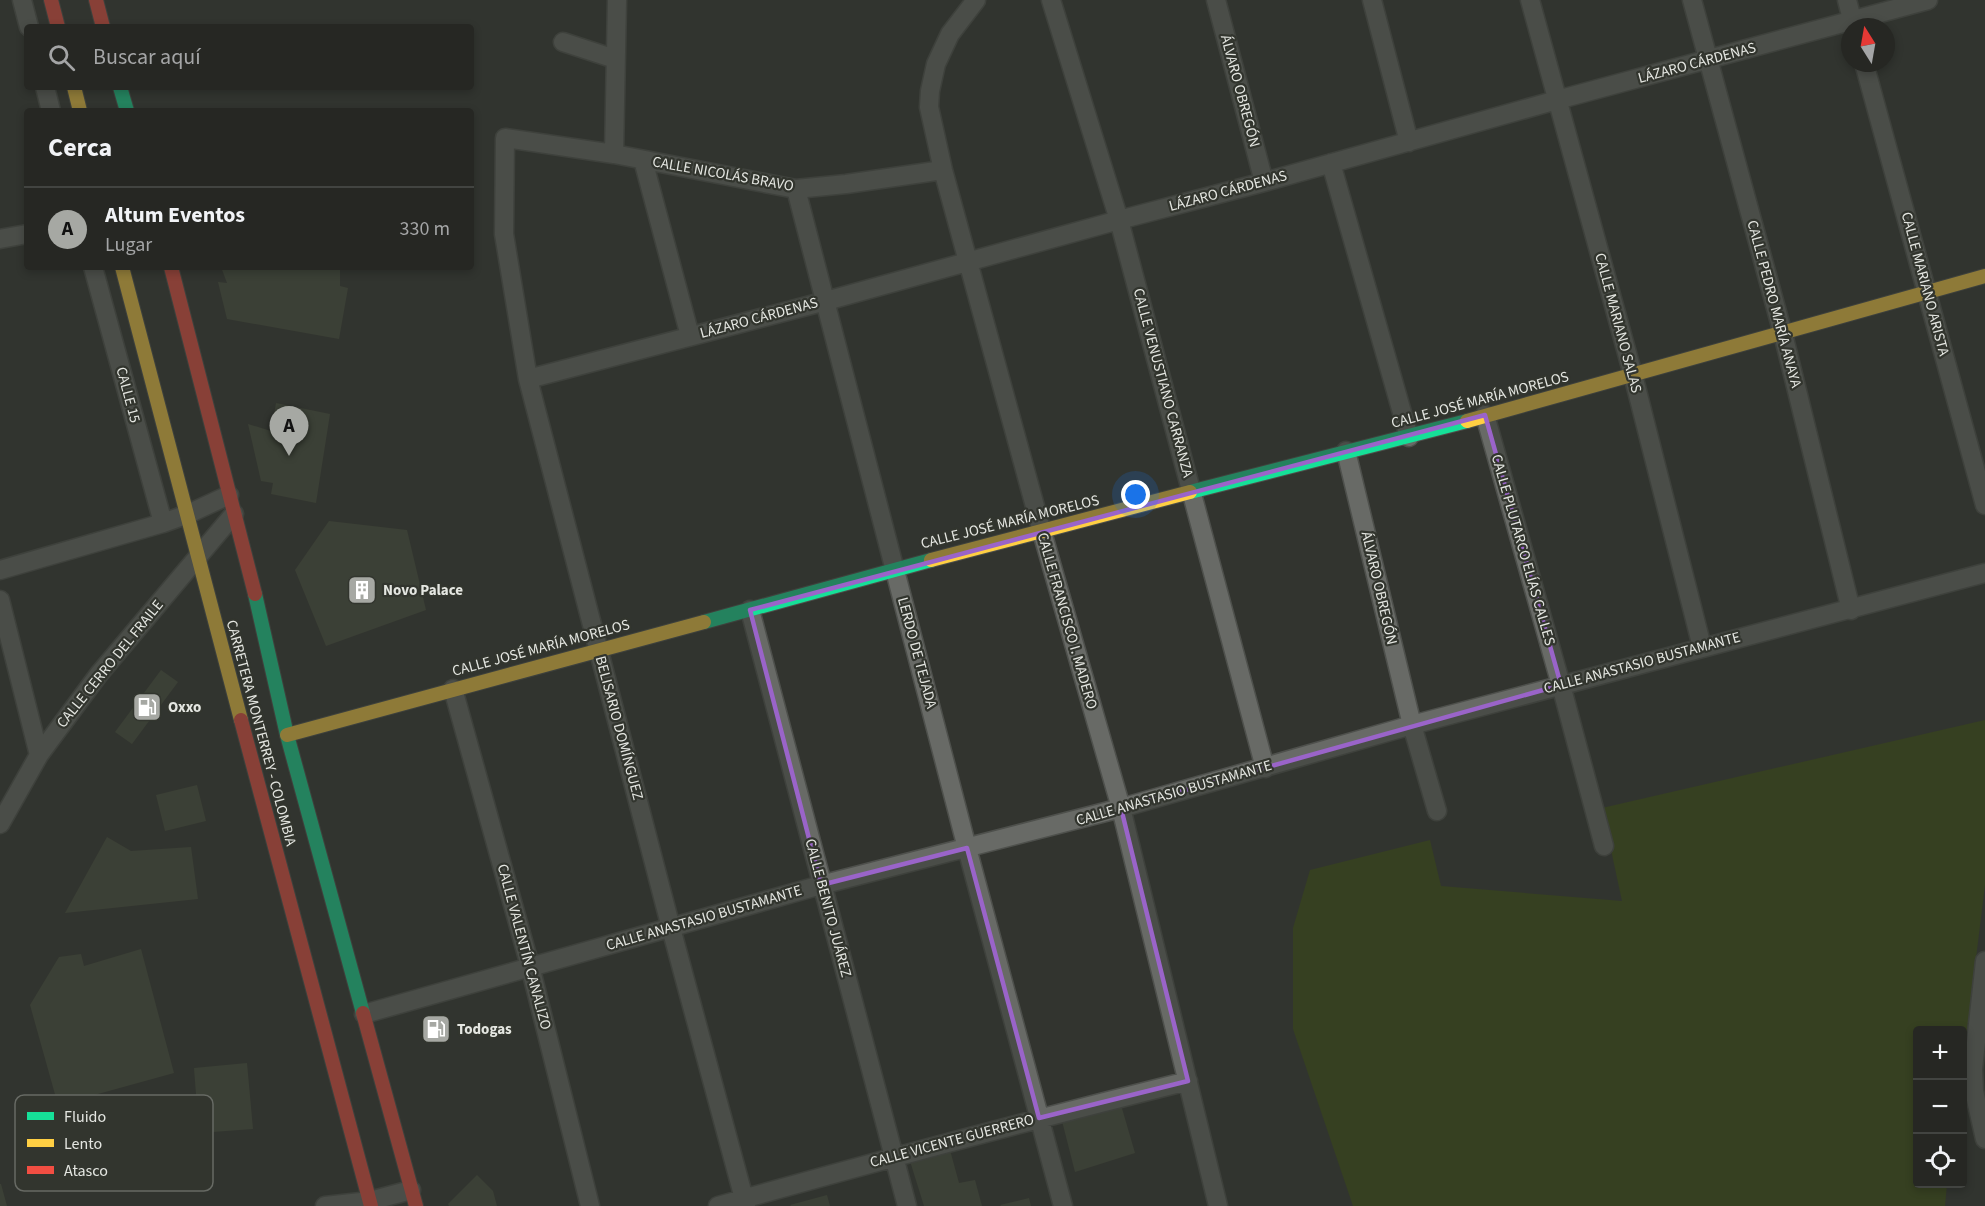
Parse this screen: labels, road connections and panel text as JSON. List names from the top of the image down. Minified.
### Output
{"streets":{"main road":["CALLE JOSÉ MARÍA MORELOS","CARRETERA MONTERREY - COLOMBIA"],"street":["LÁZARO CÁRDENAS","ÁLVARO OBREGÓN","CALLE NICOLÁS BRAVO","CALLE MARIANO ARISTA","CALLE PEDRO MARÍA ANAYA","CALLE MARIANO SALAS","CALLE VENUSTIANO CARRANZA","CALLE 15","CALLE PLUTARCO ELÍAS CALLES","CALLE FRANCISCO I. MADERO","LERDO DE TEJADA","CALLE ANASTASIO BUSTAMANTE","CALLE CERRO DEL FRAILE","BELISARIO DOMÍNGUEZ","CALLE BENITO JUÁREZ","CALLE VALENTÍN CANALIZO","CALLE VICENTE GUERRERO"]},"crossings":[["LÁZARO CÁRDENAS","ÁLVARO OBREGÓN"],["LÁZARO CÁRDENAS","CALLE PEDRO MARÍA ANAYA"],["LÁZARO CÁRDENAS","CALLE MARIANO SALAS"],["LÁZARO CÁRDENAS","CALLE VENUSTIANO CARRANZA"],["LÁZARO CÁRDENAS","CALLE FRANCISCO I. MADERO"],["LÁZARO CÁRDENAS","LERDO DE TEJADA"],["LÁZARO CÁRDENAS","BELISARIO DOMÍNGUEZ"],["ÁLVARO OBREGÓN","CALLE JOSÉ MARÍA MORELOS"],["ÁLVARO OBREGÓN","CALLE ANASTASIO BUSTAMANTE"],["CALLE NICOLÁS BRAVO","CALLE FRANCISCO I. MADERO"],["CALLE NICOLÁS BRAVO","LERDO DE TEJADA"],["CALLE NICOLÁS BRAVO","BELISARIO DOMÍNGUEZ"],["CALLE MARIANO ARISTA","CALLE JOSÉ MARÍA MORELOS"],["CALLE PEDRO MARÍA ANAYA","CALLE JOSÉ MARÍA MORELOS"],["CALLE PEDRO MARÍA ANAYA","CALLE ANASTASIO BUSTAMANTE"],["CALLE MARIANO SALAS","CALLE JOSÉ MARÍA MORELOS"],["CALLE MARIANO SALAS","CALLE ANASTASIO BUSTAMANTE"],["CALLE VENUSTIANO CARRANZA","CALLE JOSÉ MARÍA MORELOS"],["CALLE VENUSTIANO CARRANZA","CALLE ANASTASIO BUSTAMANTE"],["CALLE JOSÉ MARÍA MORELOS","CALLE PLUTARCO ELÍAS CALLES"],["CALLE JOSÉ MARÍA MORELOS","CALLE FRANCISCO I. MADERO"],["CALLE JOSÉ MARÍA MORELOS","LERDO DE TEJADA"],["CALLE JOSÉ MARÍA MORELOS","BELISARIO DOMÍNGUEZ"],["CALLE JOSÉ MARÍA MORELOS","CARRETERA MONTERREY - COLOMBIA"],["CALLE JOSÉ MARÍA MORELOS","CALLE BENITO JUÁREZ"],["CALLE JOSÉ MARÍA MORELOS","CALLE VALENTÍN CANALIZO"],["CALLE PLUTARCO ELÍAS CALLES","CALLE ANASTASIO BUSTAMANTE"],["CALLE FRANCISCO I. MADERO","CALLE ANASTASIO BUSTAMANTE"],["CALLE FRANCISCO I. MADERO","CALLE VICENTE GUERRERO"],["LERDO DE TEJADA","CALLE ANASTASIO BUSTAMANTE"],["LERDO DE TEJADA","CALLE VICENTE GUERRERO"],["CALLE ANASTASIO BUSTAMANTE","BELISARIO DOMÍNGUEZ"],["CALLE ANASTASIO BUSTAMANTE","CARRETERA MONTERREY - COLOMBIA"],["CALLE ANASTASIO BUSTAMANTE","CALLE BENITO JUÁREZ"],["CALLE ANASTASIO BUSTAMANTE","CALLE VALENTÍN CANALIZO"],["CALLE CERRO DEL FRAILE","CARRETERA MONTERREY - COLOMBIA"],["BELISARIO DOMÍNGUEZ","CALLE VICENTE GUERRERO"],["CALLE BENITO JUÁREZ","CALLE VICENTE GUERRERO"]],"places":{"building":["Novo Palace"],"fuel station":["Oxxo","Todogas"]},"legend":["Fluido","Lento","Atasco"],"north":"top","page":{"search":"Buscar aquí","heading":"Cerca","list":[{"mark":"A","name":"Altum Eventos","note":"Lugar","value":"330 m"}],"pins":"A","map_buttons":["+","−"]}}
